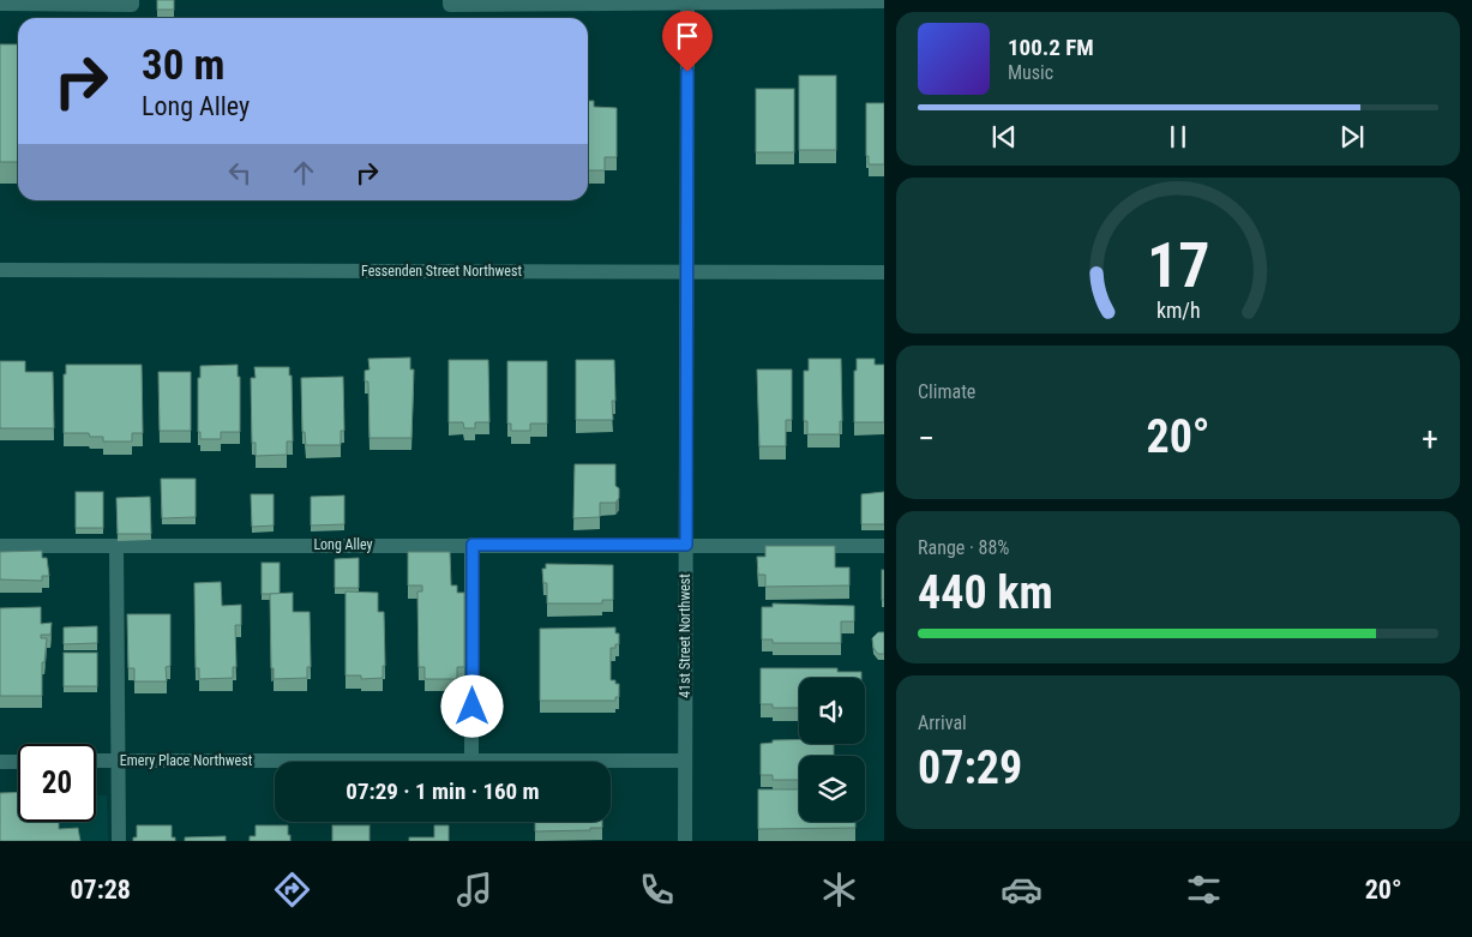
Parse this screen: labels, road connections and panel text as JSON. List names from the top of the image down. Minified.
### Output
{"streets":{"street":["Fessenden Street Northwest","Long Alley","41st Street Northwest","Emery Place Northwest"]},"crossings":[["Fessenden Street Northwest","41st Street Northwest"],["Long Alley","41st Street Northwest"],["41st Street Northwest","Emery Place Northwest"]],"page":{"turn":["30 m","Long Alley"],"song":["100.2 FM","Music"],"tile":["Climate",["Range · 88%","440 km"],["Arrival","07:29"]],"heat":["−","20°","+"],"limit":"20","trip":"07:29 · 1 min · 160 m","tabs":["07:28","20°"],"gauge":["17","km/h"]}}
